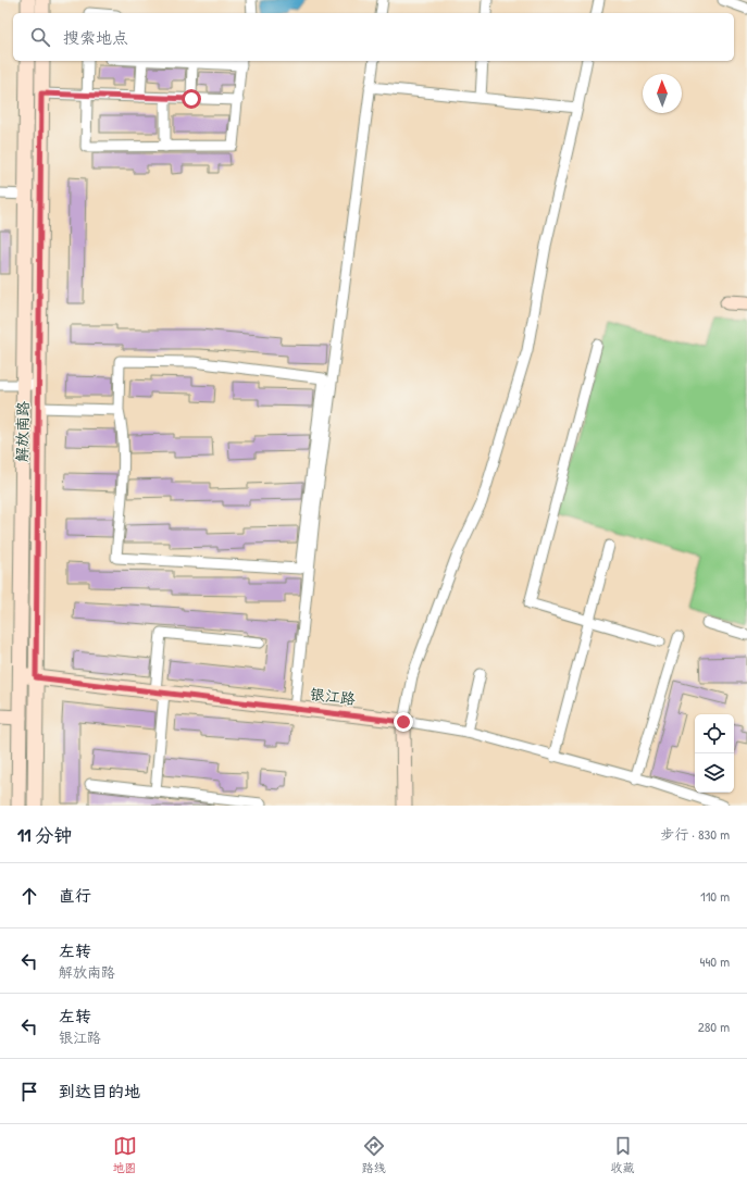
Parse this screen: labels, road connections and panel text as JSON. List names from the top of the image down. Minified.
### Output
{"streets":{"main road":["解放南路","银江路"]},"crossings":[["解放南路","银江路"]],"north":"top","page":{"search":"搜索地点","heading":["11 分钟","步行 · 830 m"],"list":[["直行","110 m"],["左转","解放南路","440 m"],["左转","银江路","280 m"],"到达目的地"],"nav":["地图","路线","收藏"]}}
